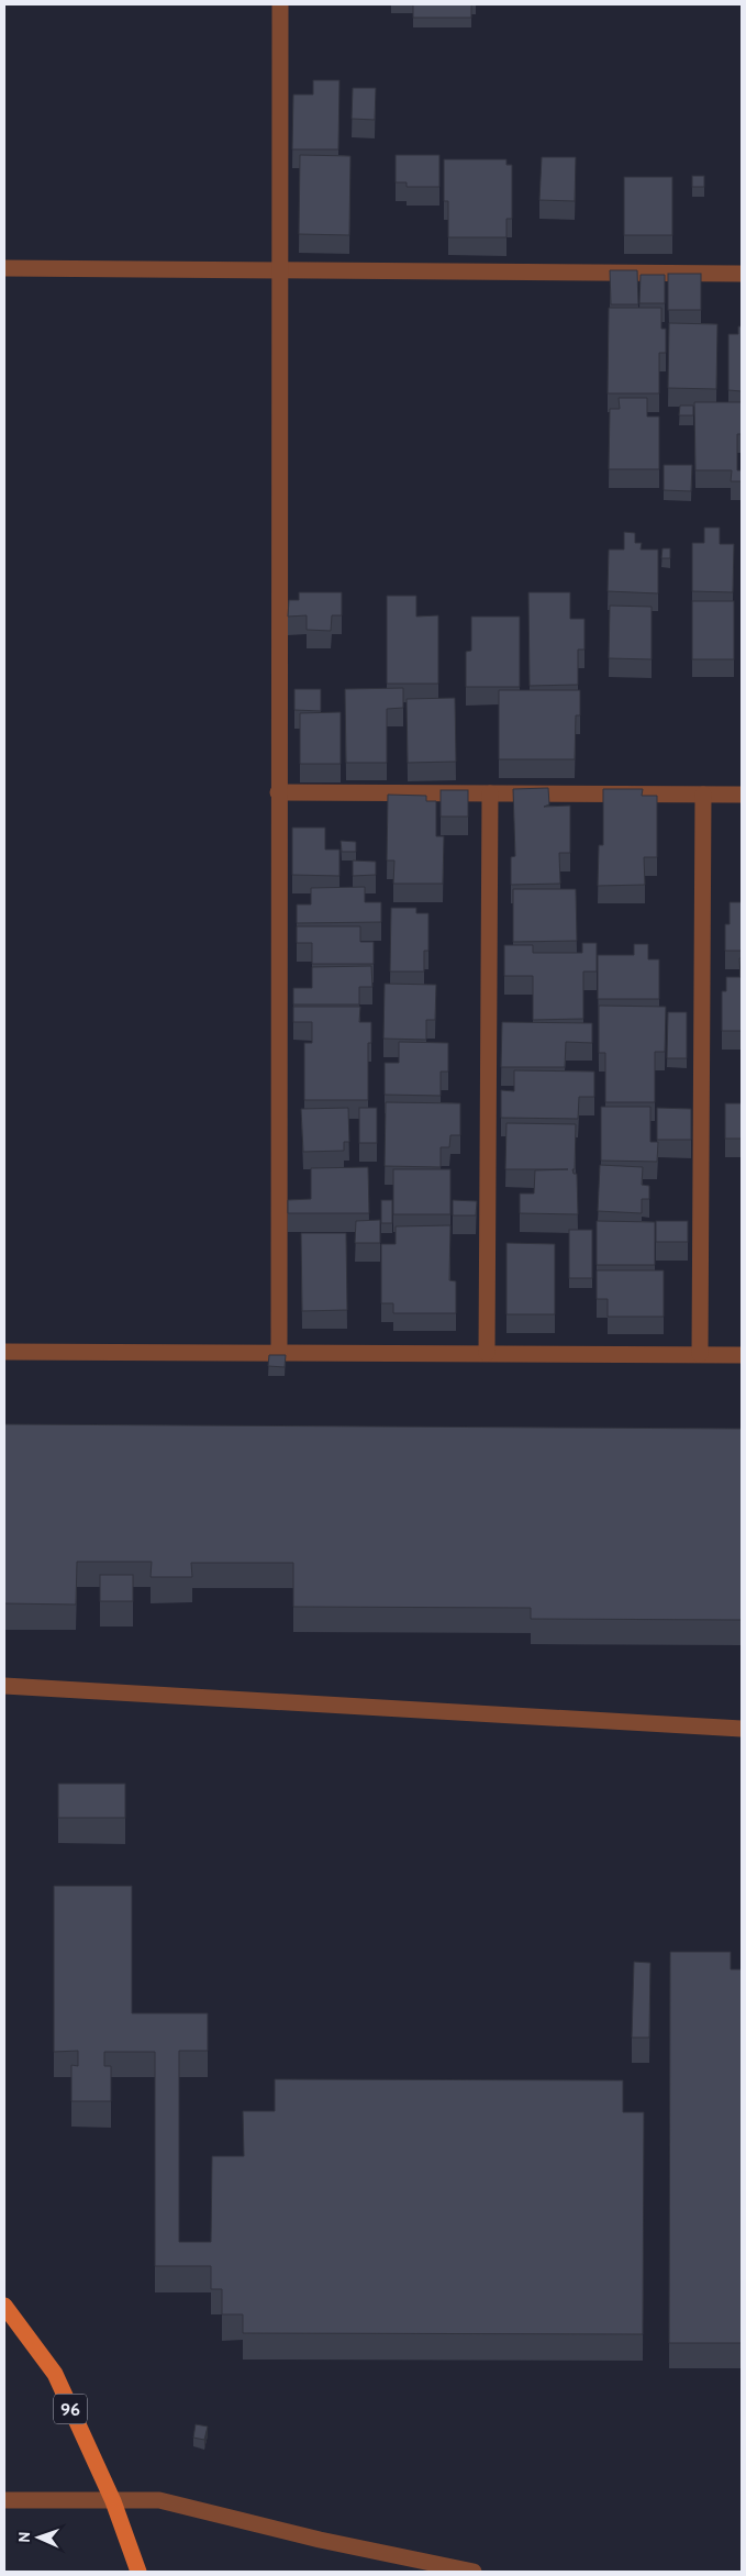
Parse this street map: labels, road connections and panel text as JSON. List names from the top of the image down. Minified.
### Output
{"streets":{"main road":["96"]},"north":"left"}
